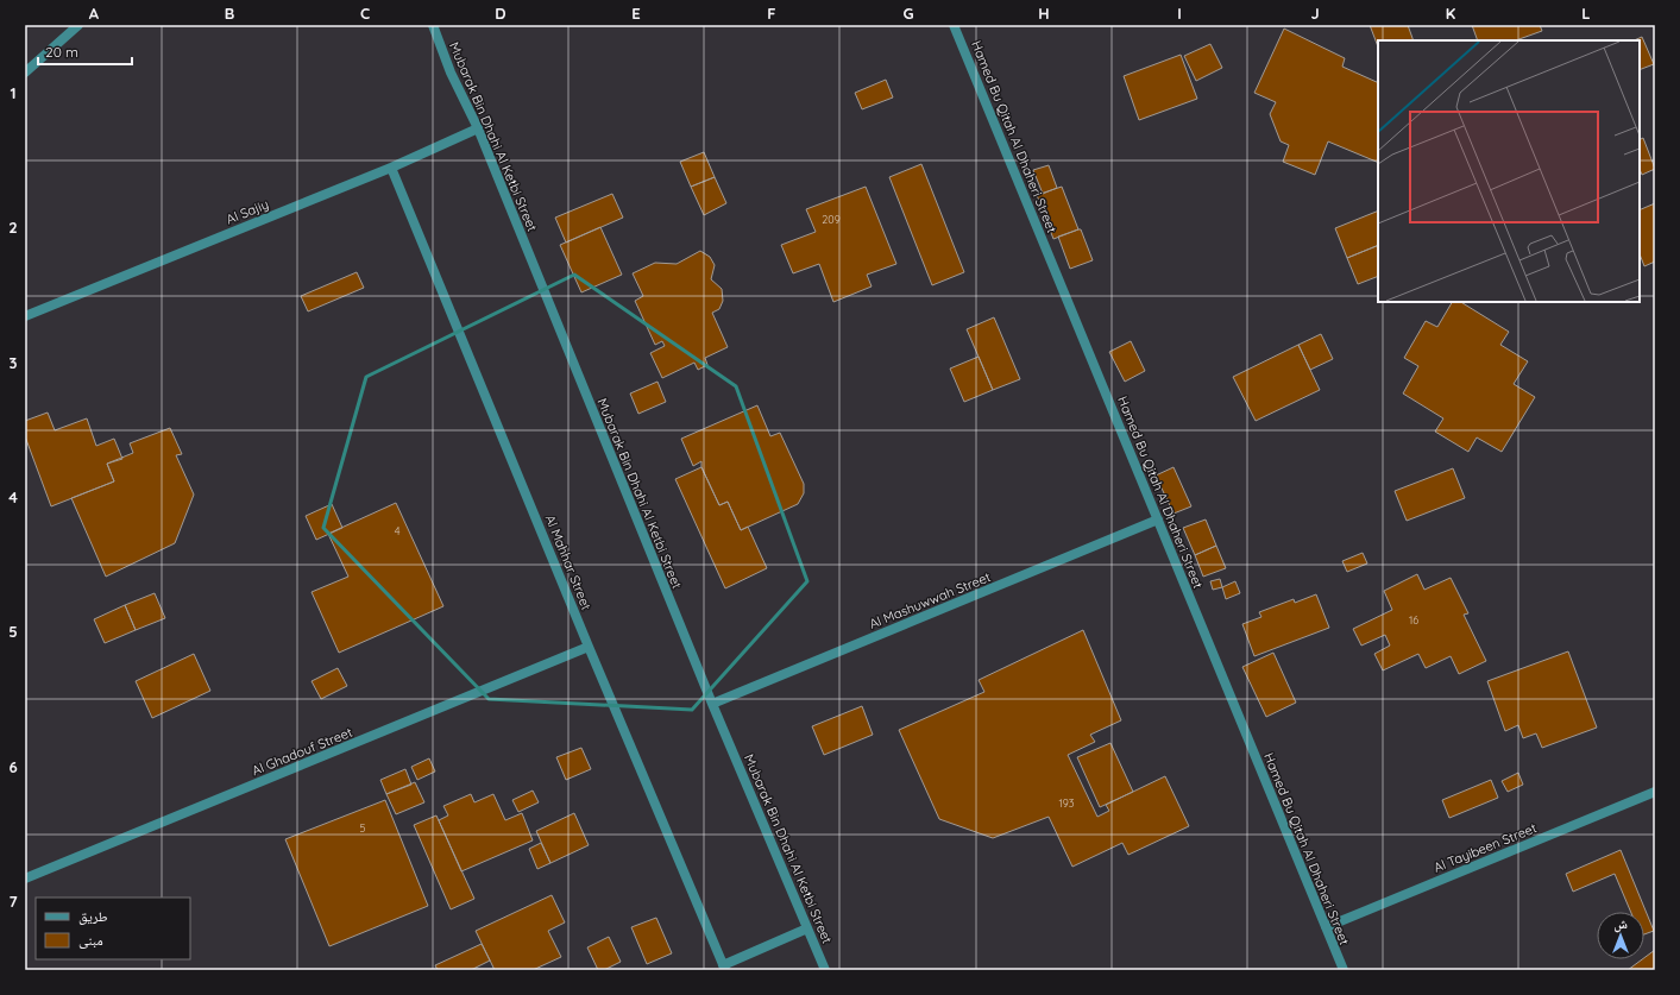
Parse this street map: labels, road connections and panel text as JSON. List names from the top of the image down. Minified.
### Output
{"streets":{"street":["Mubarak Bin Dhahi Al Ketbi Street","Hamed Bu Qitah Al Dhaheri Street","Al Sajiy","Al Mahhar Street","Al Mashuwwah Street","Al Ghadouf Street","Al Tayibeen Street"]},"crossings":[["Mubarak Bin Dhahi Al Ketbi Street","Al Sajiy"],["Mubarak Bin Dhahi Al Ketbi Street","Al Mahhar Street"],["Mubarak Bin Dhahi Al Ketbi Street","Al Mashuwwah Street"],["Hamed Bu Qitah Al Dhaheri Street","Al Mashuwwah Street"],["Hamed Bu Qitah Al Dhaheri Street","Al Tayibeen Street"],["Al Sajiy","Al Mahhar Street"],["Al Mahhar Street","Al Ghadouf Street"]],"house_numbers":["209","4","16","193","5"],"legend":["طريق","مبنى"],"scale_bar":"20 m","north":"top","grid":{"columns":["A","B","C","D","E","F","G","H","I","J","K","L"],"rows":["1","2","3","4","5","6","7"]}}
